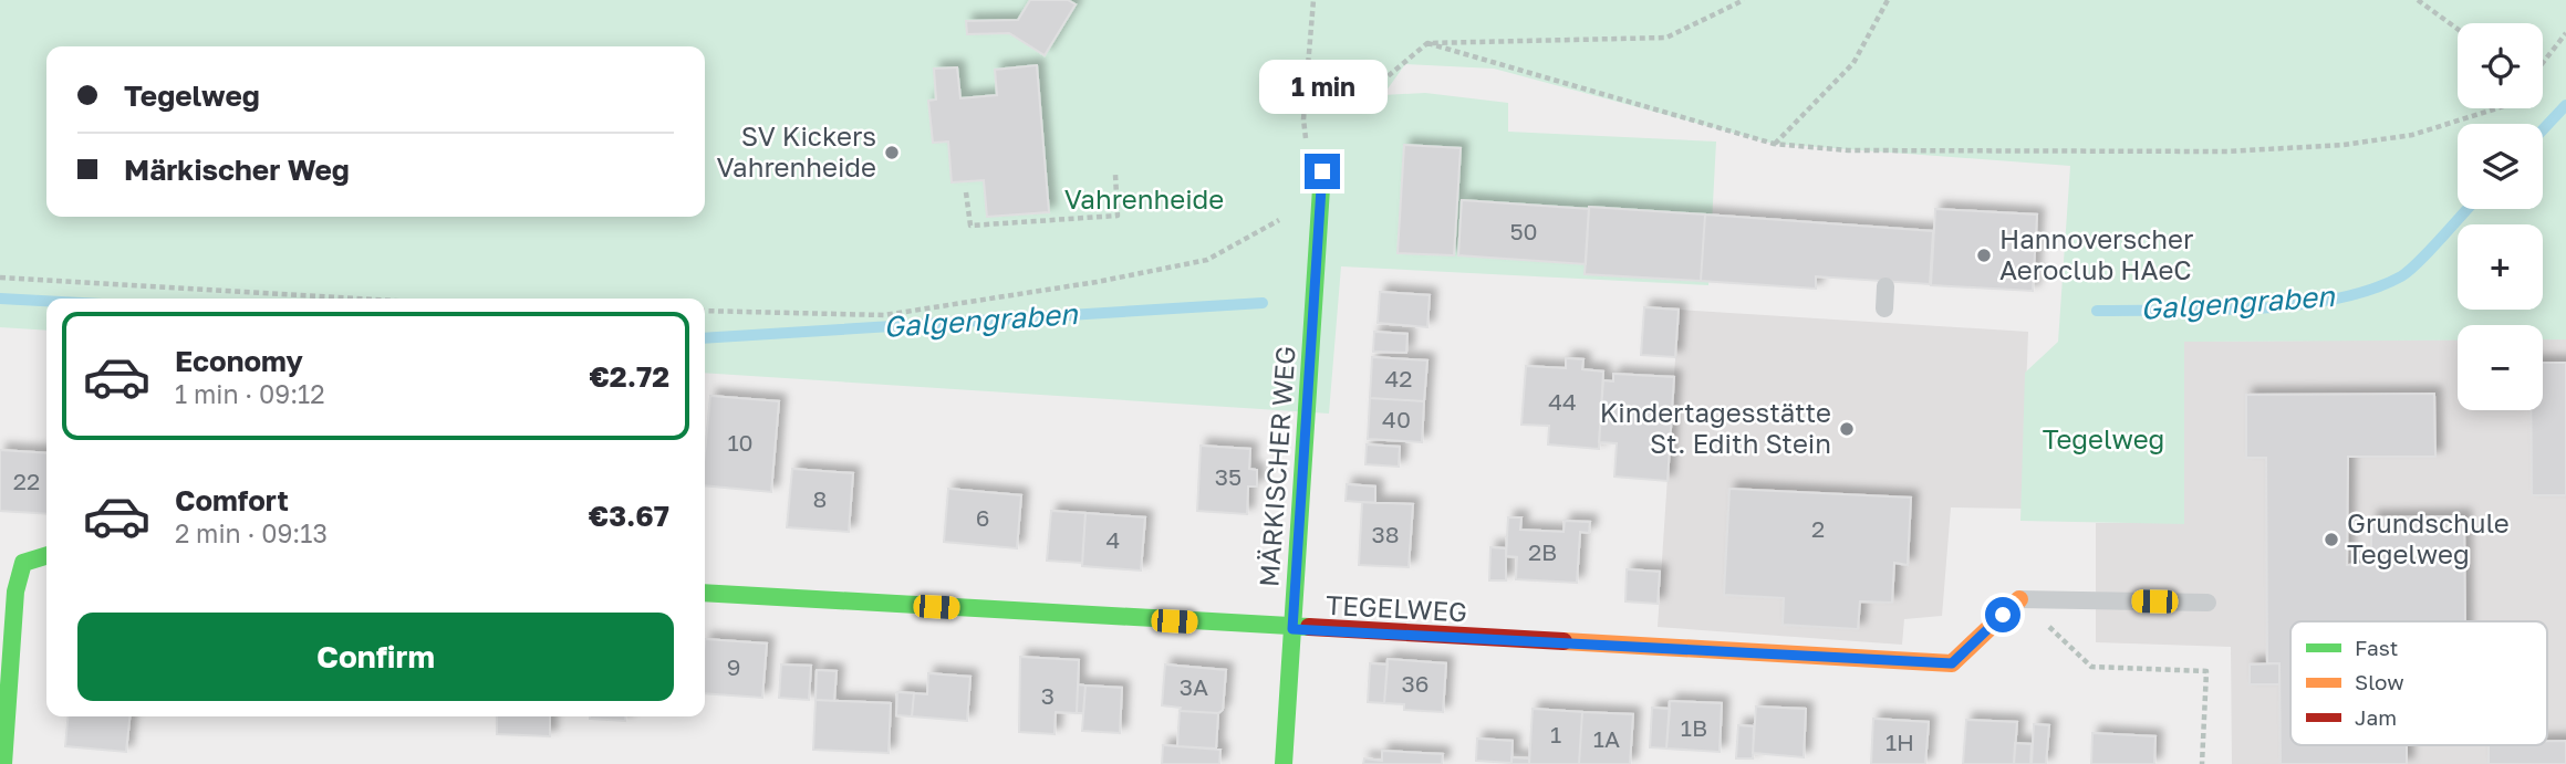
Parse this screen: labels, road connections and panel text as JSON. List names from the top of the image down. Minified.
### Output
{"streets":{"street":["MÄRKISCHER WEG","TEGELWEG"]},"crossings":[["MÄRKISCHER WEG","TEGELWEG"]],"water":["Galgengraben"],"parks":["Vahrenheide","Tegelweg"],"places":["SV Kickers Vahrenheide","Hannoverscher Aeroclub HAeC","Kindertagesstätte St. Edith Stein","Grundschule Tegelweg"],"house_numbers":["50","42","44","40","10","35","22","8","6","2","38","4","2B","9","36","3A","3","1B","1","1A","1H"],"legend":["Fast","Slow","Jam"],"page":{"map_buttons":["+","−"],"banner":["Tegelweg","Märkischer Weg"],"bubble":"1 min","list":[{"name":"Economy","note":"1 min · 09:12","value":"€2.72"},{"name":"Comfort","note":"2 min · 09:13","value":"€3.67"}],"buttons":"Confirm"}}
